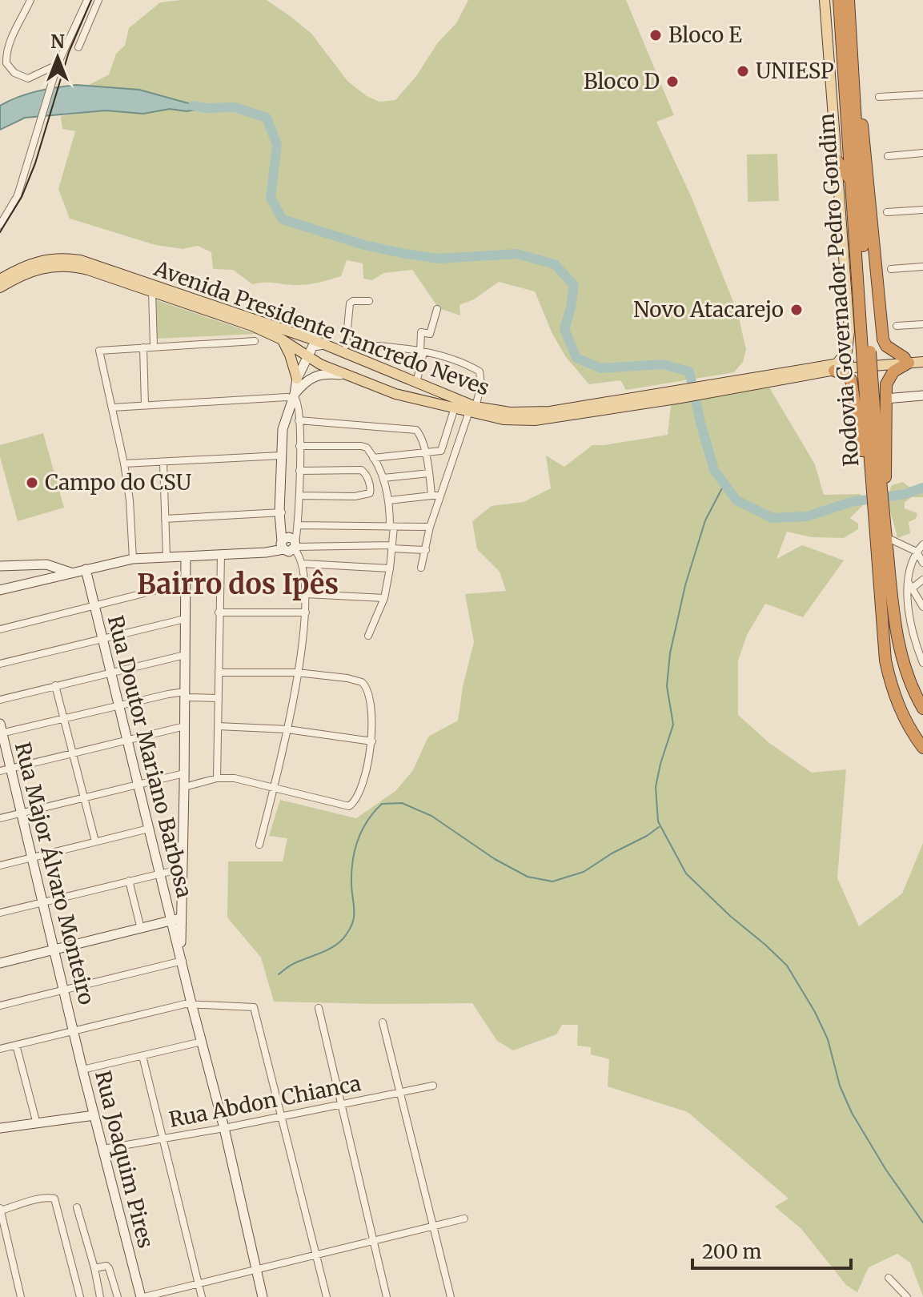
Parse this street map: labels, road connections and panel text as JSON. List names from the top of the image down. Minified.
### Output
{"streets":{"highway":["Rodovia Governador Pedro Gondim"],"main road":["Avenida Presidente Tancredo Neves","Rua Doutor Mariano Barbosa","Rua Major Álvaro Monteiro","Rua Joaquim Pires"],"street":["Rua Abdon Chianca"]},"crossings":[["Rodovia Governador Pedro Gondim","Avenida Presidente Tancredo Neves"],["Rua Major Álvaro Monteiro","Rua Joaquim Pires"],["Rua Abdon Chianca","Rua Joaquim Pires"]],"districts":["Bairro dos Ipês"],"places":["Bloco E","UNIESP","Bloco D","Novo Atacarejo","Campo do CSU"],"scale_bar":"200 m","north":"top"}
